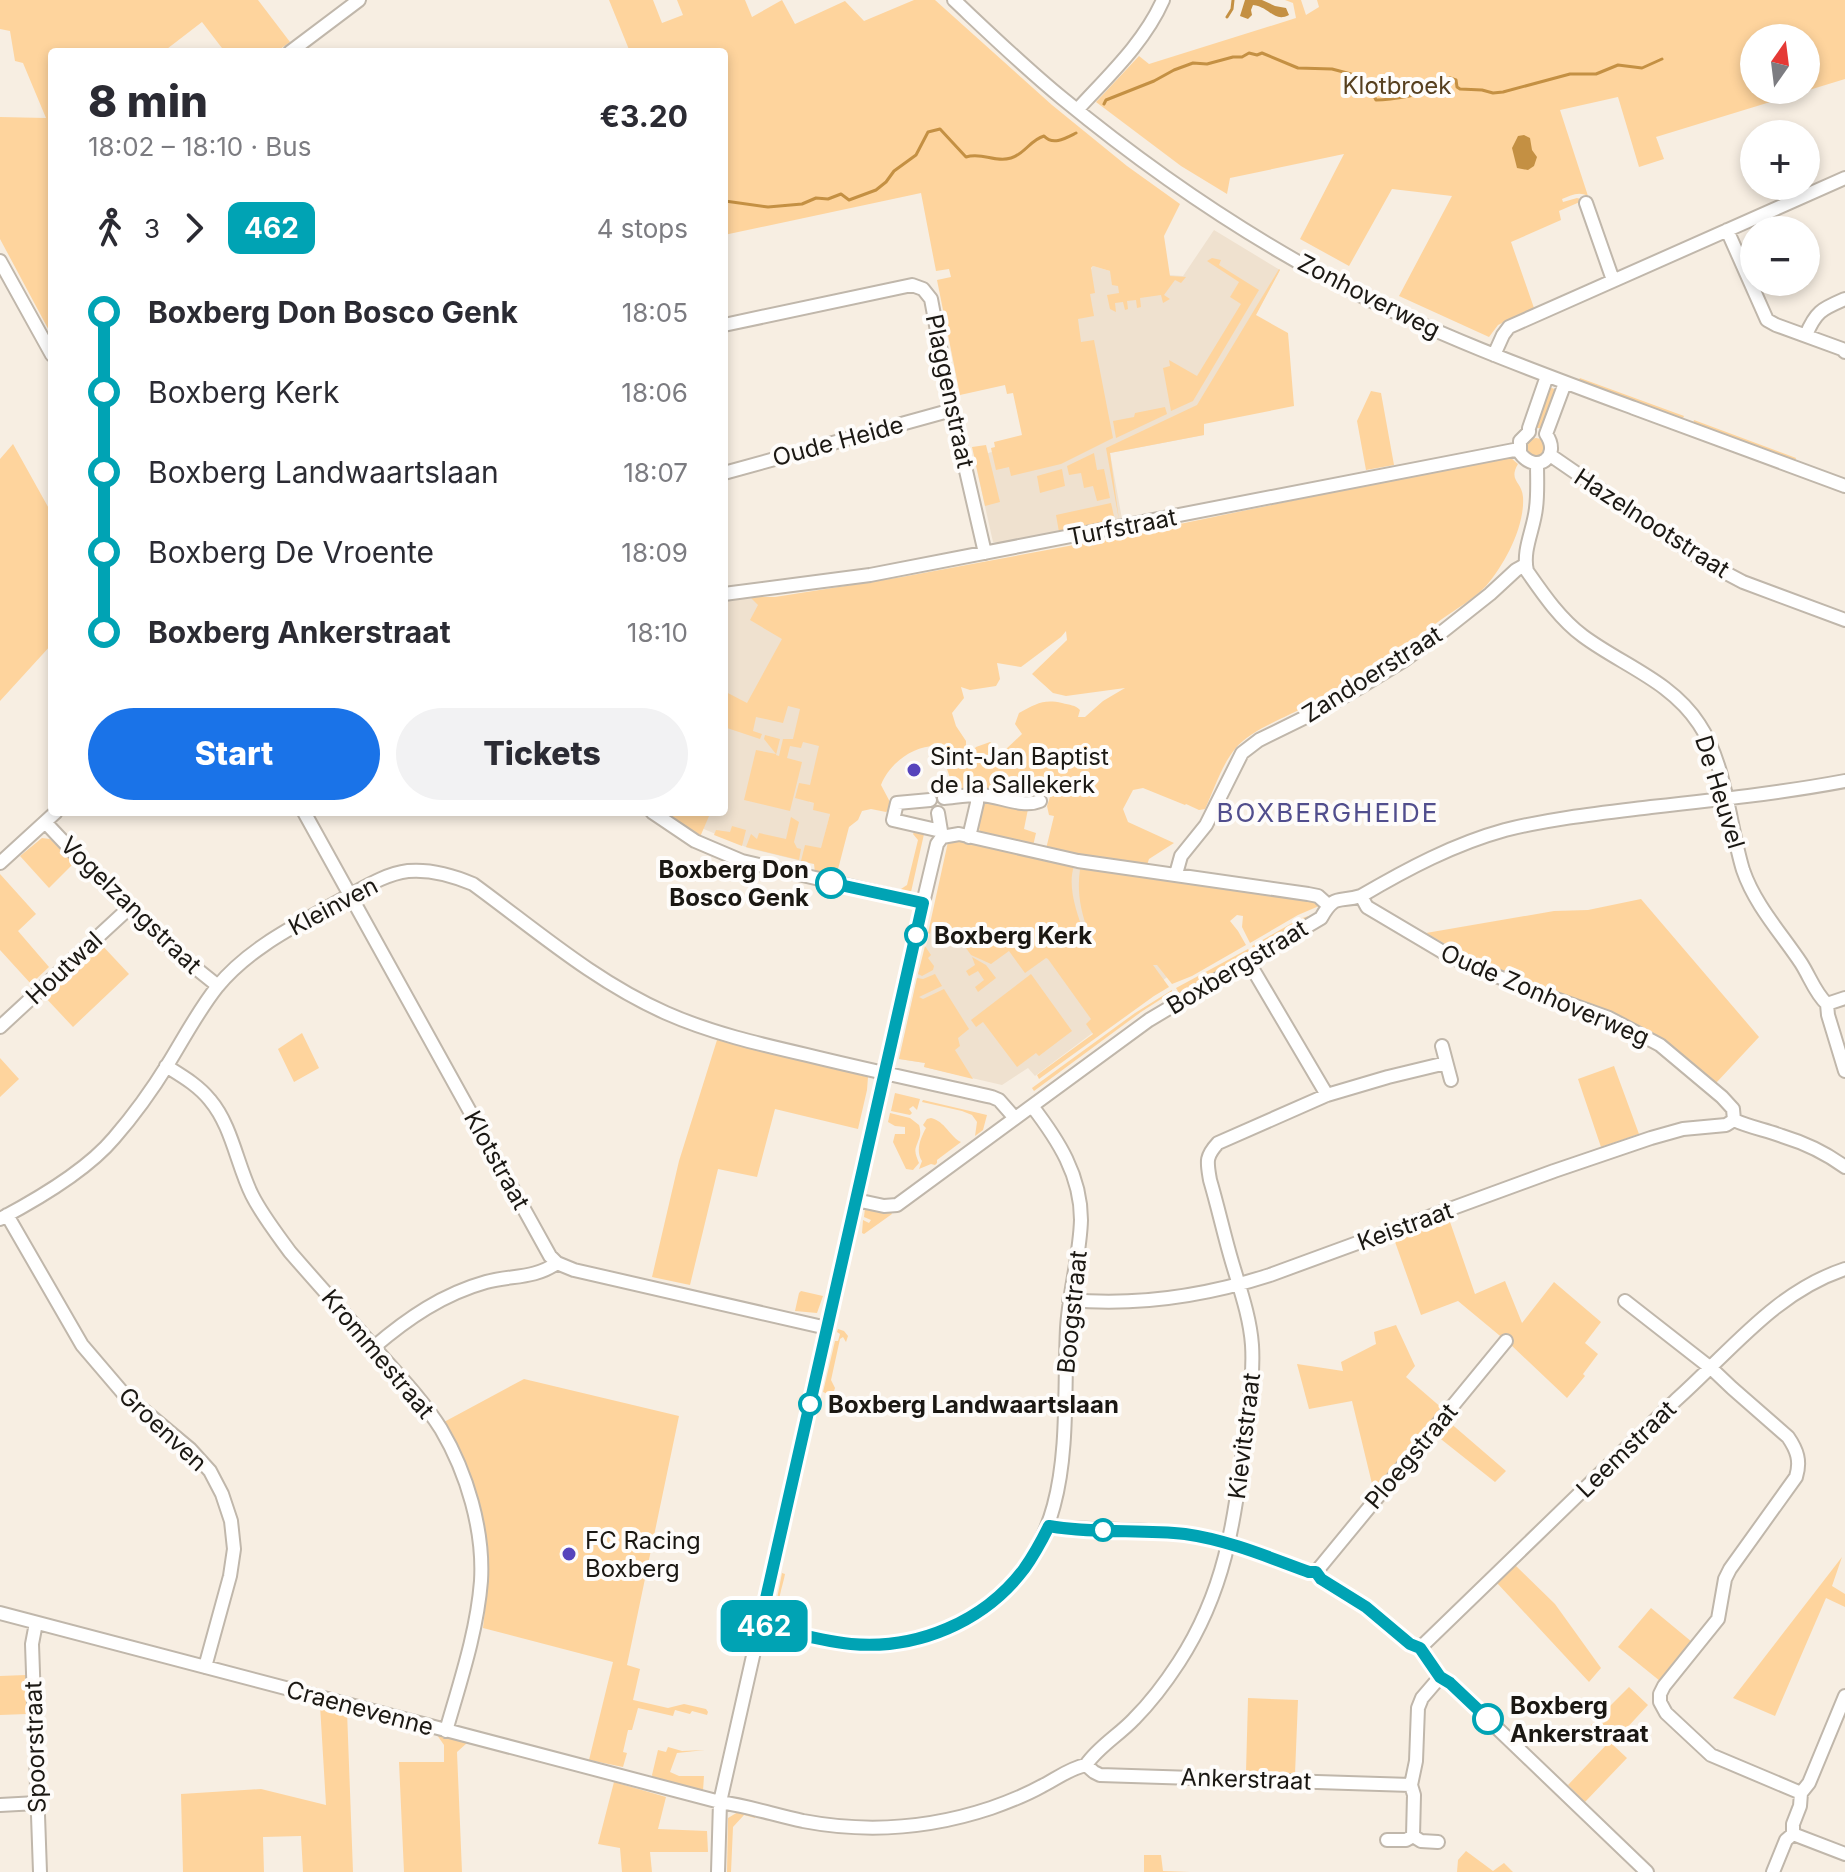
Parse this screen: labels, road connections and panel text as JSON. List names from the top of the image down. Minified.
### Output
{"streets":{"street":["Zonhoverweg","Plaggenstraat","Oude Heide","Hazelnootstraat","Turfstraat","Zandoerstraat","De Heuvel","Vogelzangstraat","Kleinven","Boxbergstraat","Houtwal","Oude Zonhoverweg","Klotstraat","Keistraat","Boogstraat","Krommestraat","Groenven","Kievitstraat","Leemstraat","Ploegstraat","Craenevenne","Spoorstraat","Ankerstraat"]},"crossings":[["Plaggenstraat","Oude Heide"],["Plaggenstraat","Turfstraat"],["Hazelnootstraat","Turfstraat"],["Zandoerstraat","De Heuvel"],["De Heuvel","Boxbergstraat"],["Vogelzangstraat","Kleinven"],["Vogelzangstraat","Houtwal"],["Kleinven","Boxbergstraat"],["Kleinven","Klotstraat"],["Kleinven","Krommestraat"],["Kleinven","Groenven"],["Boxbergstraat","Oude Zonhoverweg"],["Boxbergstraat","Boogstraat"],["Oude Zonhoverweg","Keistraat"],["Keistraat","Boogstraat"],["Keistraat","Kievitstraat"],["Krommestraat","Craenevenne"],["Groenven","Craenevenne"],["Kievitstraat","Craenevenne"],["Kievitstraat","Ankerstraat"],["Craenevenne","Spoorstraat"]],"districts":["BOXBERGHEIDE"],"parks":["Klotbroek"],"places":["Sint-Jan Baptist de la Sallekerk","Boxberg Don Bosco Genk","Boxberg Kerk","Boxberg Landwaartslaan","FC Racing Boxberg","Boxberg Ankerstraat"],"lines":["bus line 462"],"north":"top","page":{"on_map":"462","map_buttons":["+","−"],"heading":["8 min","18:02 – 18:10 · Bus","€3.20"],"legs":["3","462","4 stops"],"list":[{"name":"Boxberg Don Bosco Genk","value":"18:05"},{"name":"Boxberg Kerk","value":"18:06"},{"name":"Boxberg Landwaartslaan","value":"18:07"},{"name":"Boxberg De Vroente","value":"18:09"},{"name":"Boxberg Ankerstraat","value":"18:10"}],"buttons":["Start","Tickets"]}}
